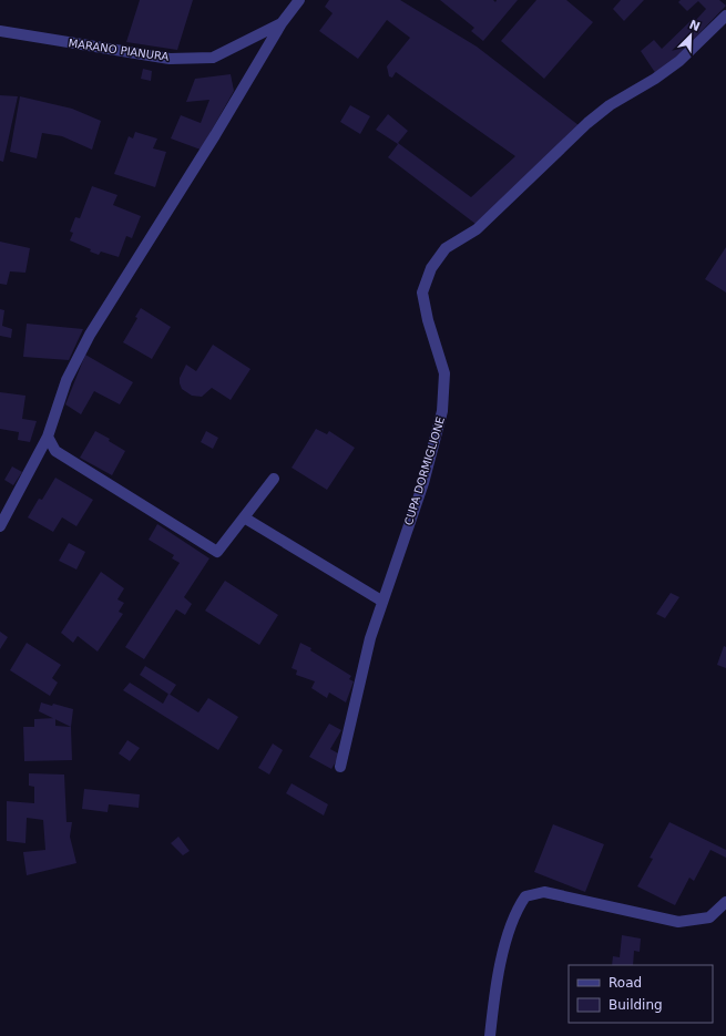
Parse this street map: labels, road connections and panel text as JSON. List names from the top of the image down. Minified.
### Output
{"streets":{"street":["MARANO PIANURA","CUPA DORMIGLIONE"]},"legend":["Road","Building"],"north":"top right"}
